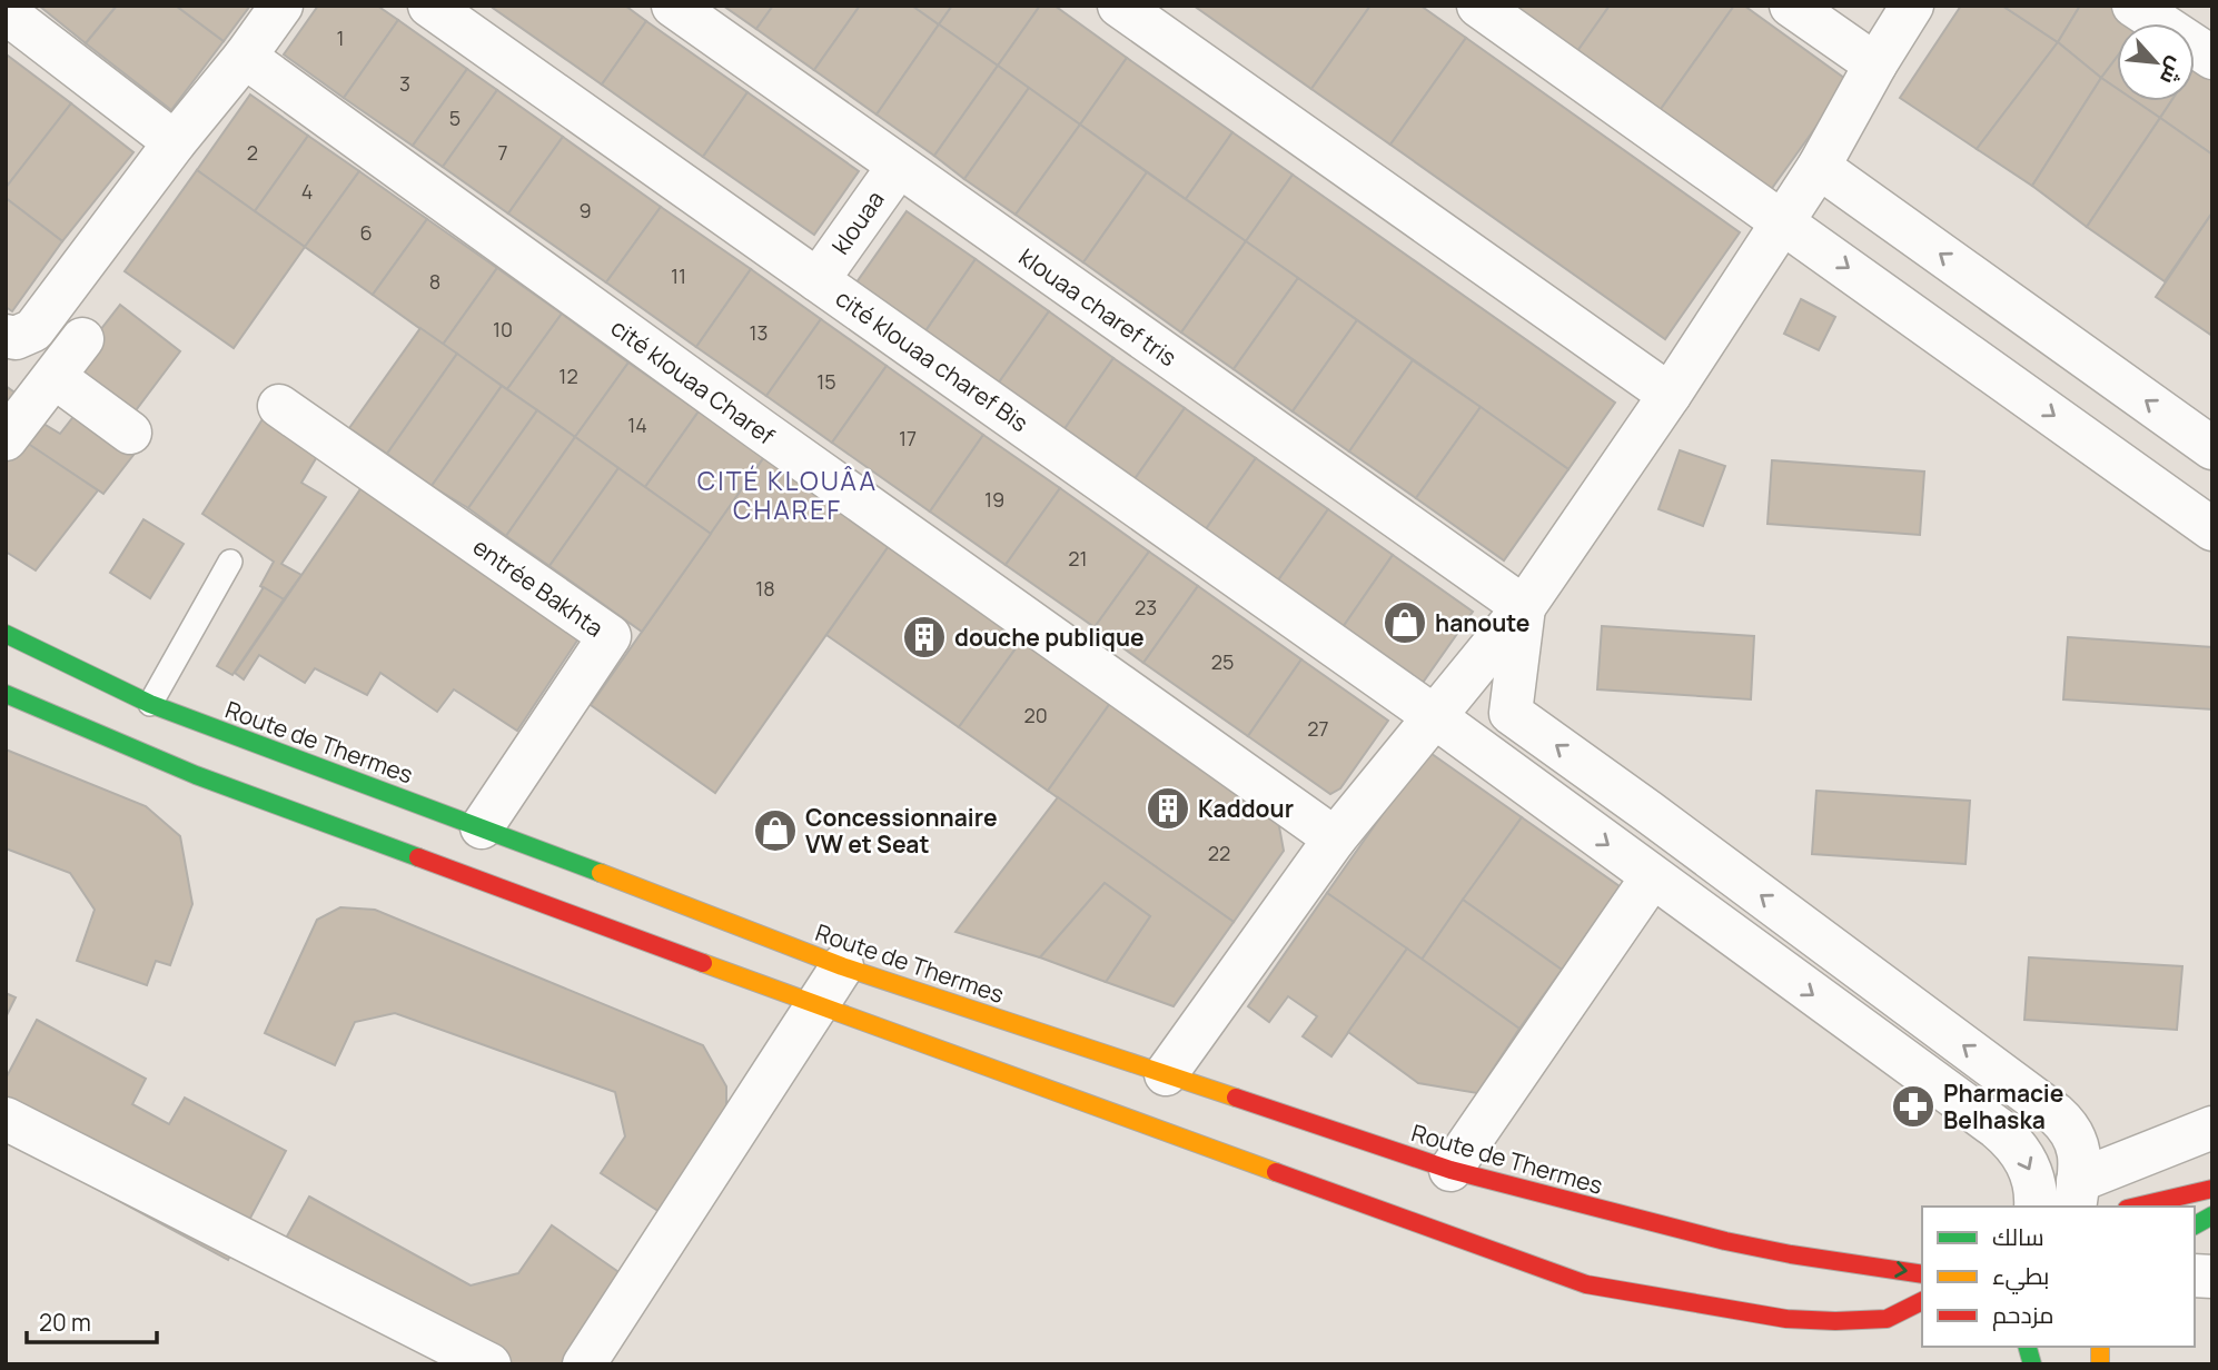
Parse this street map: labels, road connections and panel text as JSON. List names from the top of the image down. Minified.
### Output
{"streets":{"main road":["Route de Thermes"],"street":["klouaa","klouaa charef tris","cité klouaa charef Bis","cité klouaa Charef","entrée Bakhta"]},"crossings":[["klouaa","klouaa charef tris"],["klouaa","cité klouaa charef Bis"],["entrée Bakhta","Route de Thermes"]],"districts":["CITÉ KLOUÂA CHAREF"],"places":{"shop":["hanoute","Concessionnaire VW et Seat"],"building":["douche publique","Kaddour"],"pharmacy":["Pharmacie Belhaska"]},"house_numbers":["1","3","5","2","7","4","9","6","11","8","10","13","12","15","14","17","19","21","18","23","25","20","27","22"],"legend":["سالك","بطيء","مزدحم"],"scale_bar":"20 m","north":"bottom right"}
